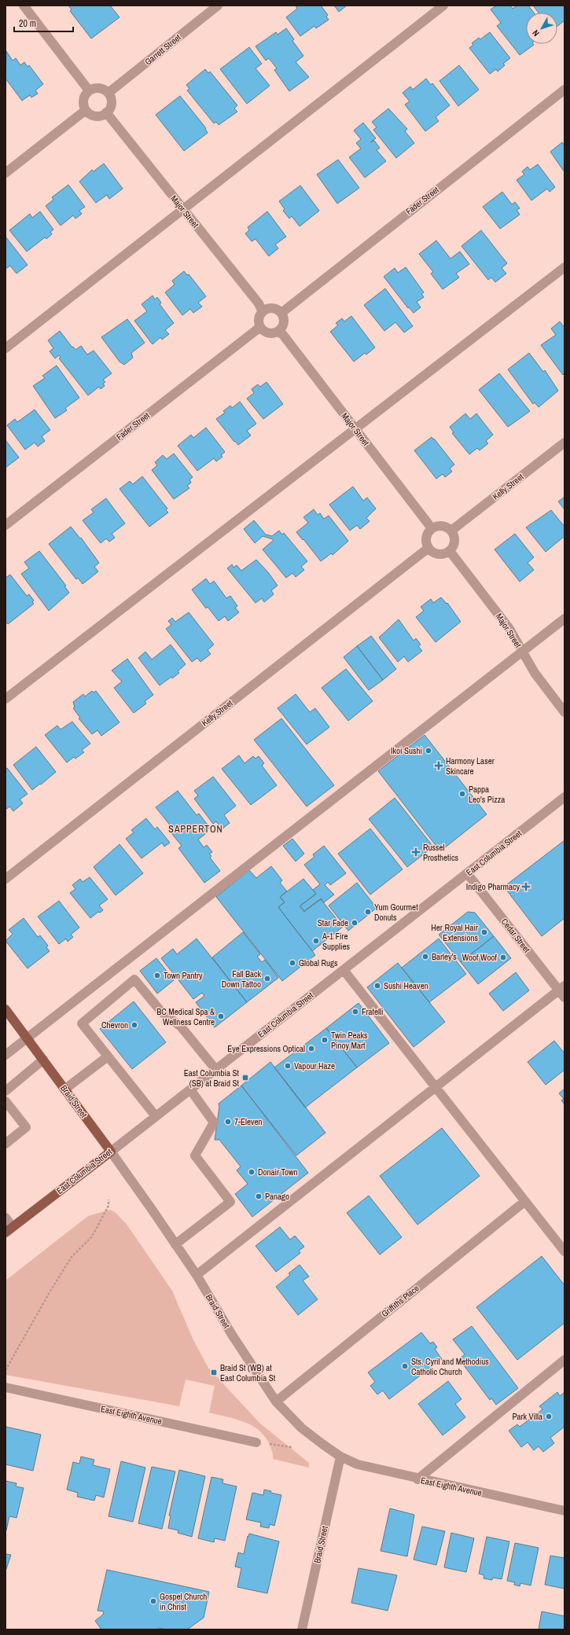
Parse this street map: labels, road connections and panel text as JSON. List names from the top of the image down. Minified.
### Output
{"streets":{"main road":["East Columbia Street","Braid Street"],"street":["Garrett Street","Fader Street","Major Street","Kelly Street","Cedar Street","Griffiths Place","East Eighth Avenue"]},"crossings":[["Garrett Street","Major Street"],["Fader Street","Major Street"],["Major Street","Kelly Street"],["East Columbia Street","Cedar Street"],["East Columbia Street","Braid Street"],["Braid Street","Griffiths Place"],["Braid Street","East Eighth Avenue"]],"districts":["SAPPERTON"],"places":{"other":["Ikoi Sushi","Pappa Leo's Pizza","Yum Gourmet Donuts","Star Fade","Her Royal Hair Extensions","A-1 Fire Supplies","Barley's","Woof Woof","Global Rugs","Town Pantry","Fall Back Down Tattoo","Sushi Heaven","Fratelli","BC Medical Spa & Wellness Centre","Chevron","Twin Peaks Pinoy Mart","Eye Expressions Optical","Vapour Haze","7-Eleven","Donair Town","Panago","Sts. Cyril and Methodius Catholic Church","Park Villa","Gospel Church in Christ"],"health":["Harmony Laser Skincare","Russel Prosthetics","Indigo Pharmacy"],"transit":["East Columbia St (SB) at Braid St","Braid St (WB) at East Columbia St"]},"scale_bar":"20 m","north":"bottom left"}
